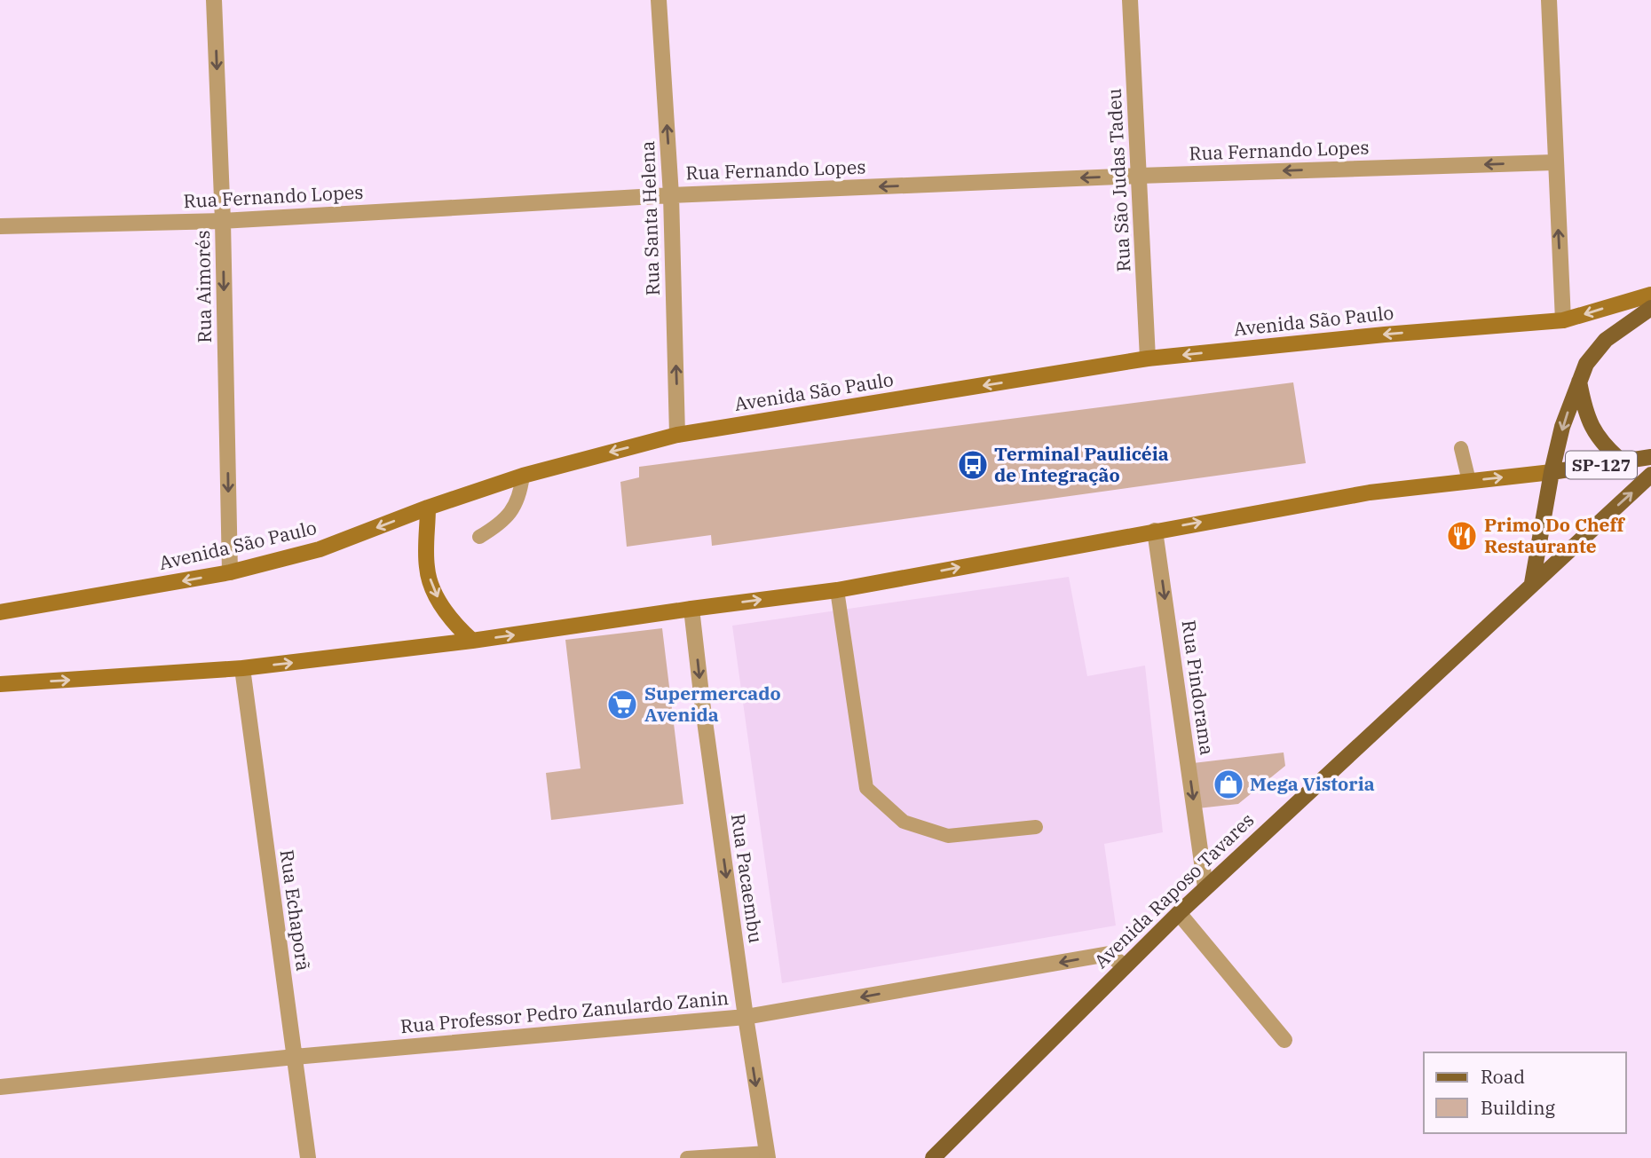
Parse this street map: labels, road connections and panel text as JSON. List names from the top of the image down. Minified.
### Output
{"streets":{"main road":["Avenida São Paulo","SP-127","Avenida Raposo Tavares"],"street":["Rua Fernando Lopes","Rua São Judas Tadeu","Rua Santa Helena","Rua Aimorés","Rua Pindorama","Rua Pacaembu","Rua Echaporã","Rua Professor Pedro Zanulardo Zanin"]},"crossings":[["Rua Fernando Lopes","Rua São Judas Tadeu"],["Rua Fernando Lopes","Rua Santa Helena"],["Rua Fernando Lopes","Rua Aimorés"],["Rua São Judas Tadeu","Avenida São Paulo"],["Rua Santa Helena","Avenida São Paulo"],["Rua Aimorés","Avenida São Paulo"],["SP-127","Rua Pindorama"],["SP-127","Rua Pacaembu"],["SP-127","Rua Echaporã"],["Rua Pindorama","Avenida Raposo Tavares"],["Rua Pacaembu","Rua Professor Pedro Zanulardo Zanin"],["Avenida Raposo Tavares","Rua Professor Pedro Zanulardo Zanin"],["Rua Echaporã","Rua Professor Pedro Zanulardo Zanin"]],"one_way":["Rua Fernando Lopes","Rua Santa Helena","Rua Aimorés","Avenida São Paulo","Rua Pindorama","Rua Pacaembu"],"places":{"bus stop":["Terminal Paulicéia de Integração"],"restaurant":["Primo Do Cheff Restaurante"],"supermarket":["Supermercado Avenida"],"shop":["Mega Vistoria"]},"legend":["Road","Building"]}
